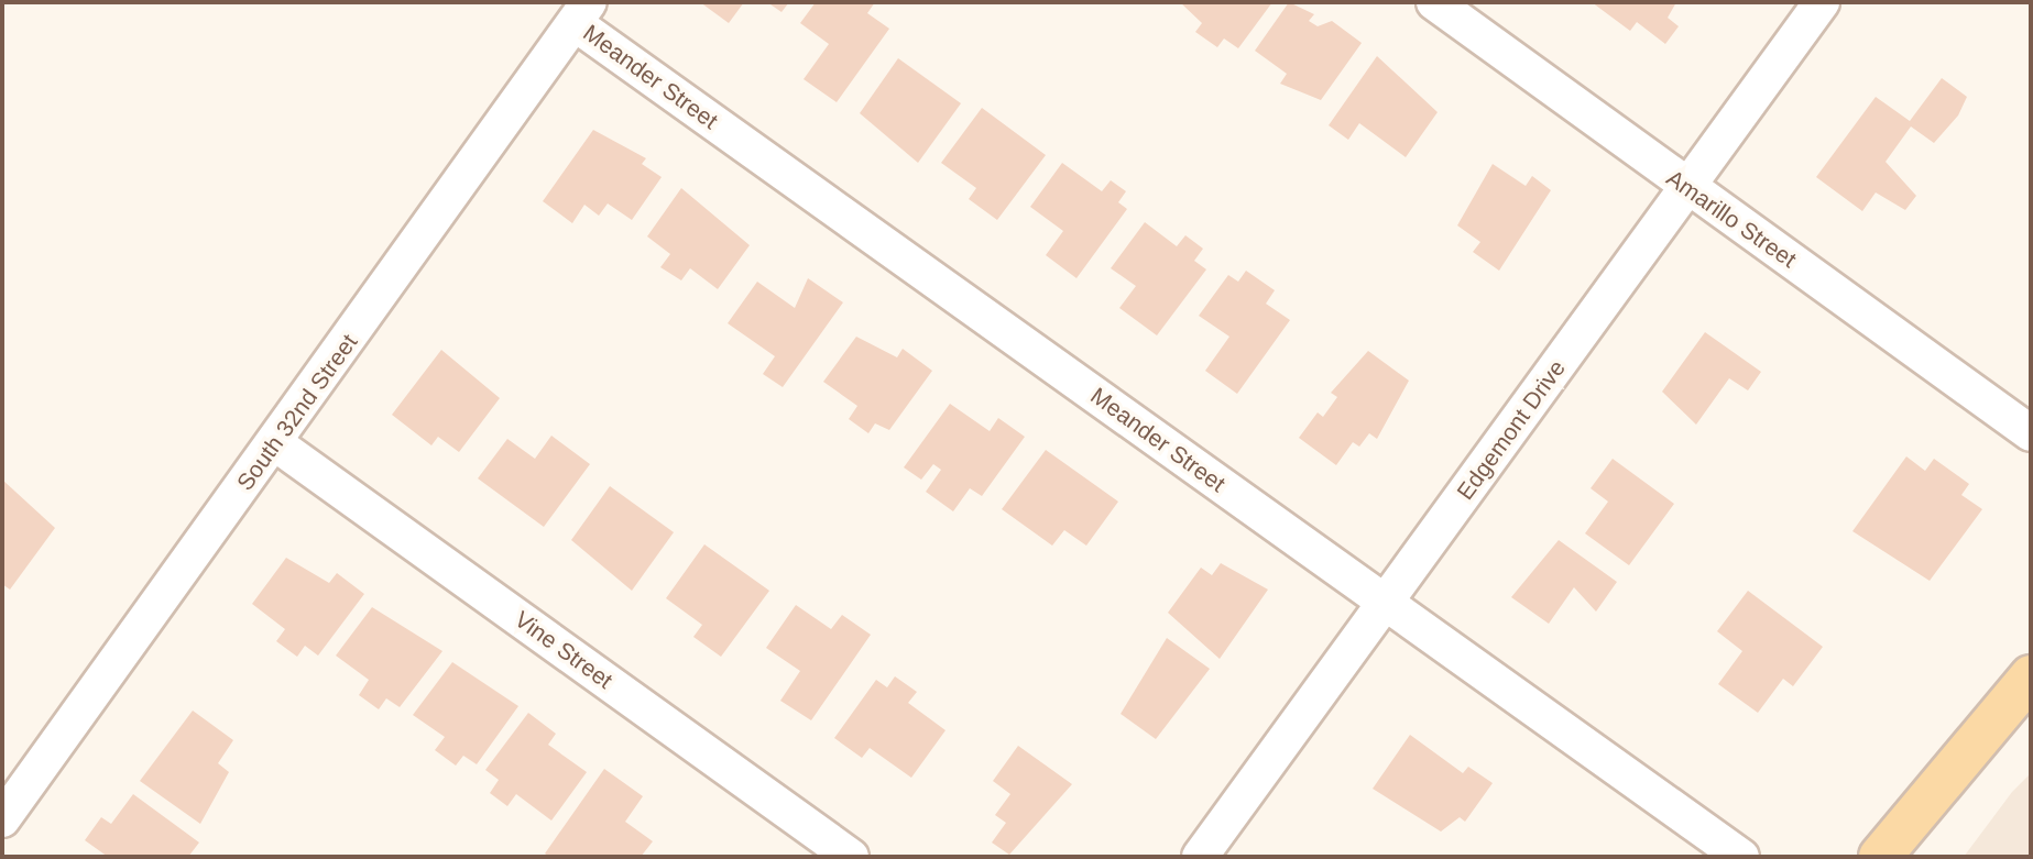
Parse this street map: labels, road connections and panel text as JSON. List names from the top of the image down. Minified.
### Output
{"streets":{"street":["Meander Street","Amarillo Street","South 32nd Street","Edgemont Drive","Vine Street"]},"crossings":[["Meander Street","South 32nd Street"],["Meander Street","Edgemont Drive"],["Amarillo Street","Edgemont Drive"],["South 32nd Street","Vine Street"]]}
